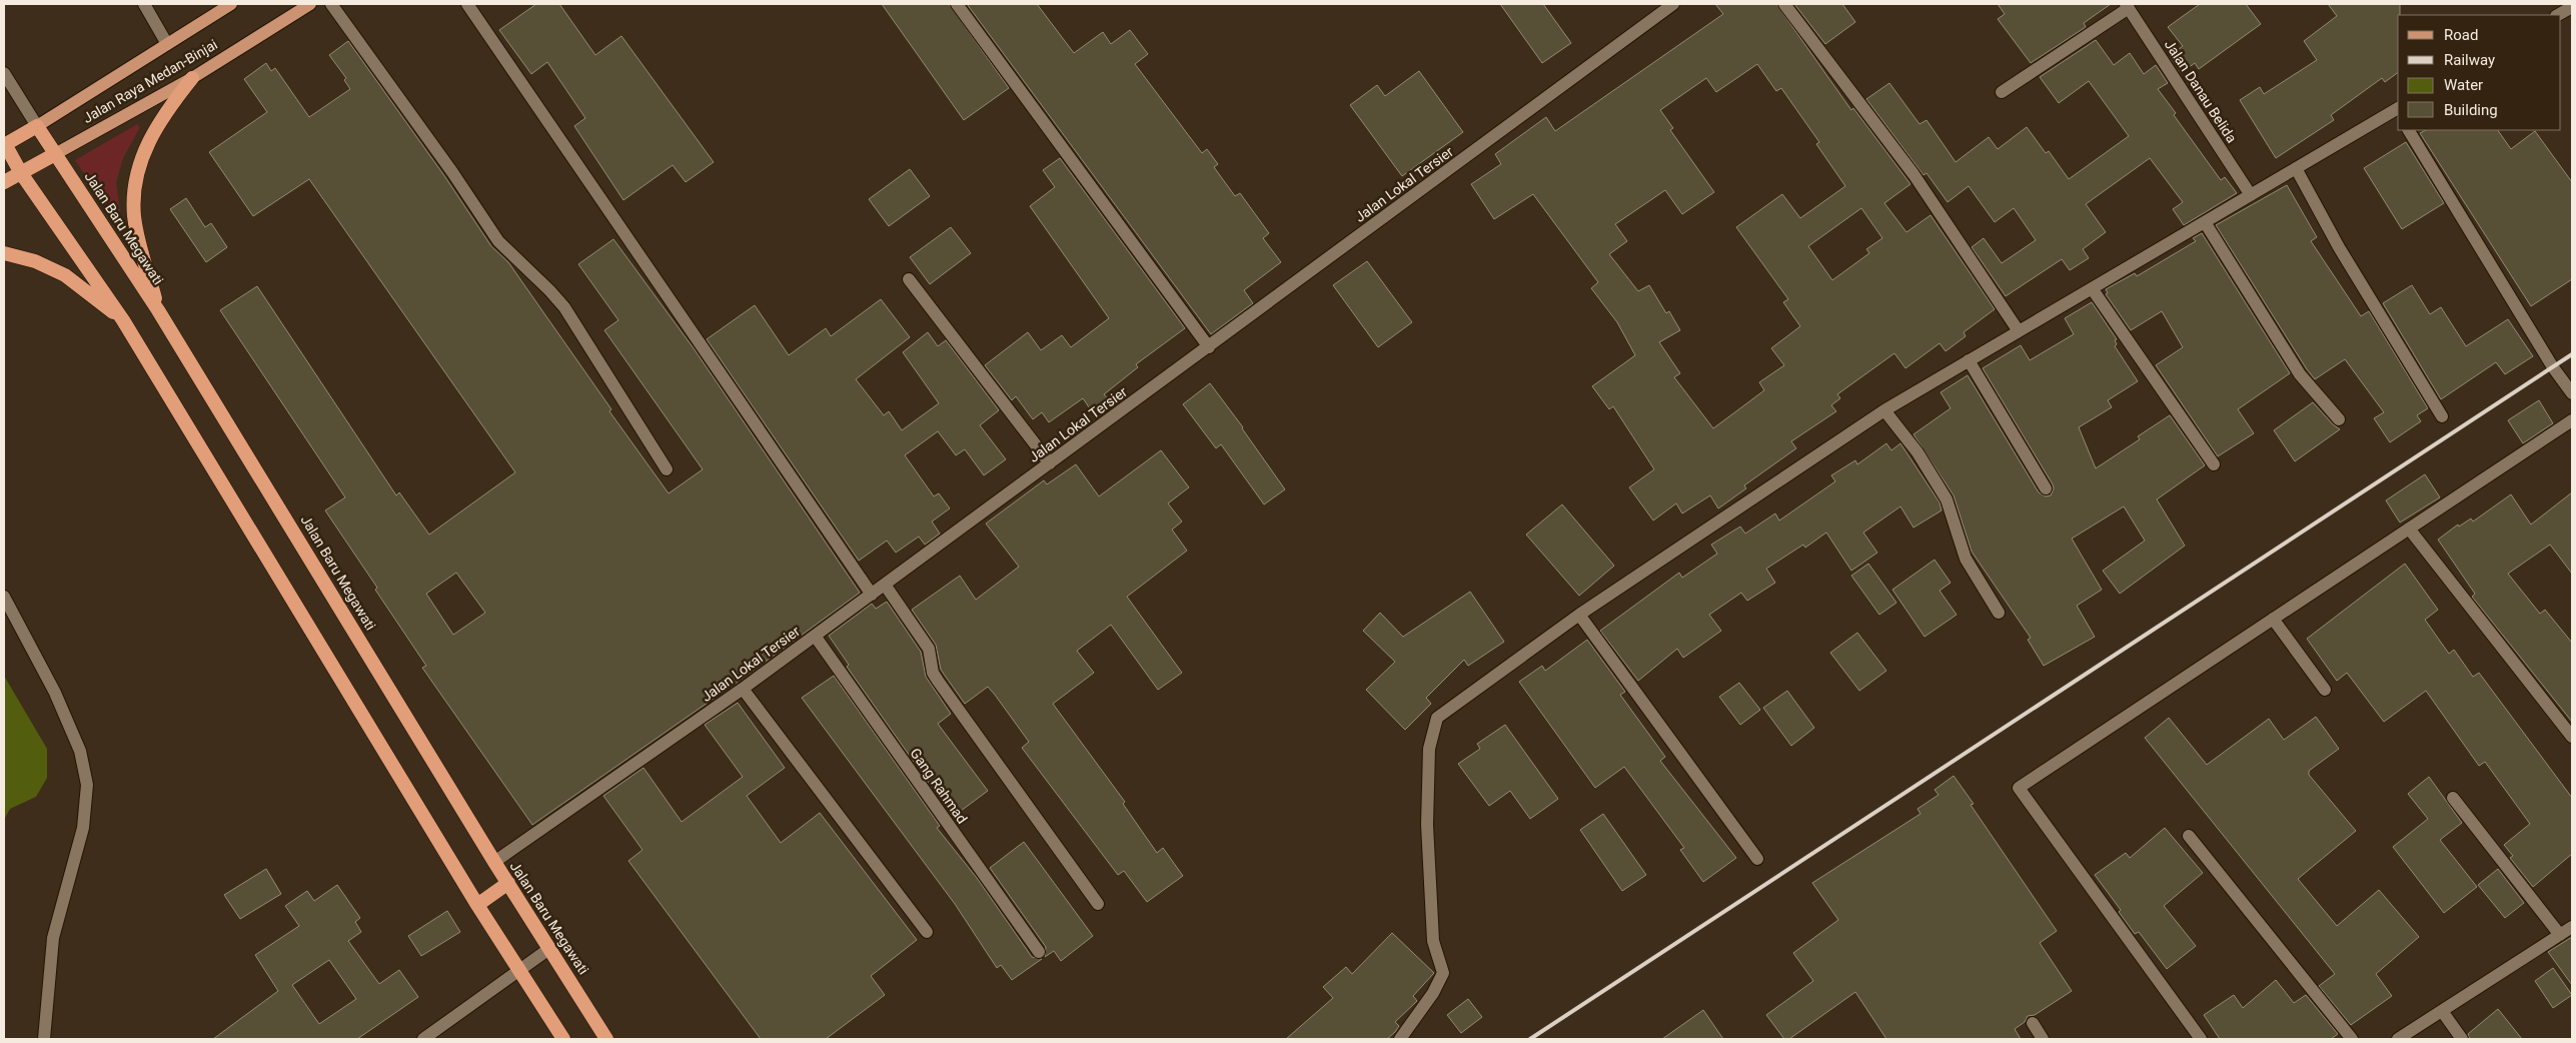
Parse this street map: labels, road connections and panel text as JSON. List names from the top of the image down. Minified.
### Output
{"streets":{"highway":["Jalan Raya Medan-Binjai","Jalan Baru Megawati"],"street":["Jalan Danau Belida","Jalan Lokal Tersier","Gang Rahmad"]},"crossings":[["Jalan Raya Medan-Binjai","Jalan Baru Megawati"],["Jalan Lokal Tersier","Jalan Baru Megawati"],["Jalan Lokal Tersier","Gang Rahmad"]],"legend":["Road","Railway","Water","Building"]}
